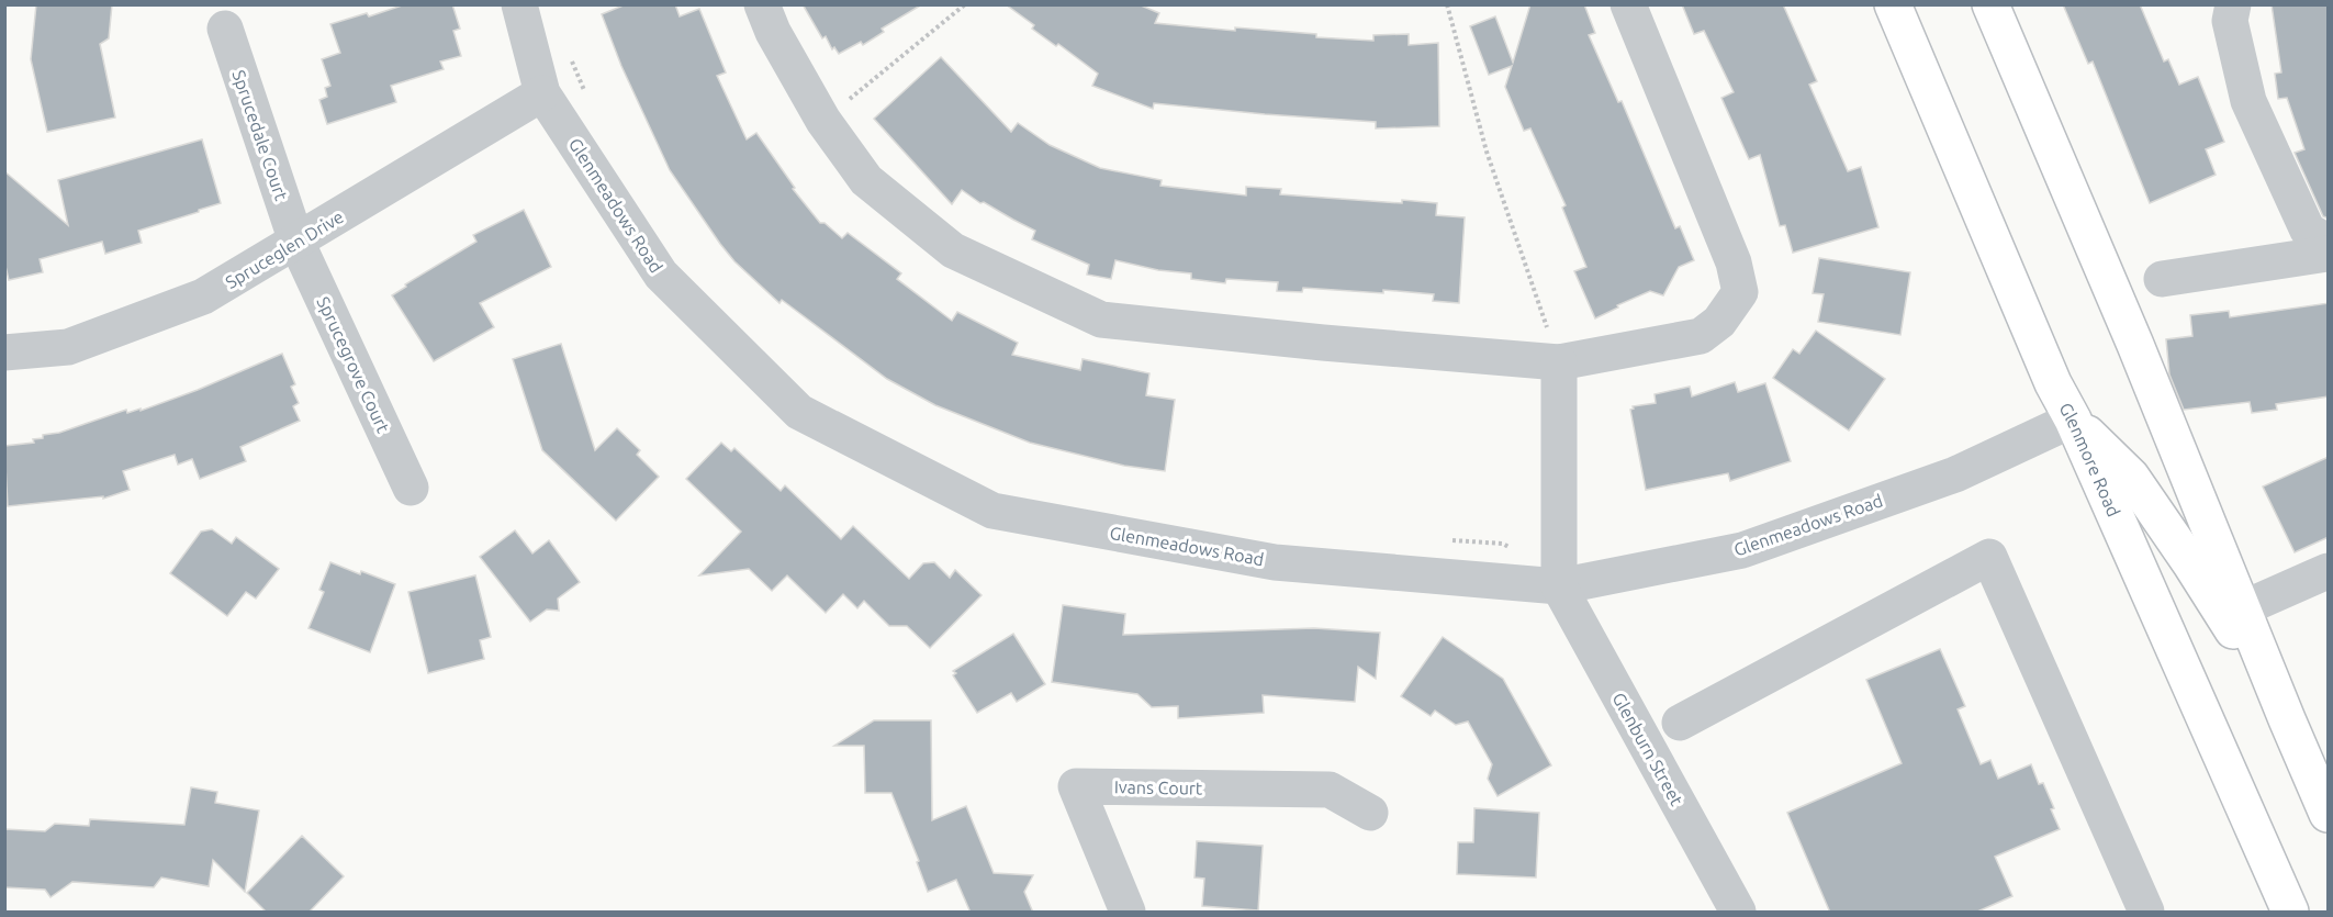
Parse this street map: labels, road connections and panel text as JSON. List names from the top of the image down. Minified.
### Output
{"streets":{"main road":["Glenmore Road"],"street":["Sprucedale Court","Glenmeadows Road","Spruceglen Drive","Sprucegrove Court","Glenburn Street","Ivans Court"]},"crossings":[["Sprucedale Court","Spruceglen Drive"],["Sprucedale Court","Sprucegrove Court"],["Glenmeadows Road","Spruceglen Drive"],["Glenmeadows Road","Glenmore Road"],["Glenmeadows Road","Glenburn Street"],["Spruceglen Drive","Sprucegrove Court"]]}
